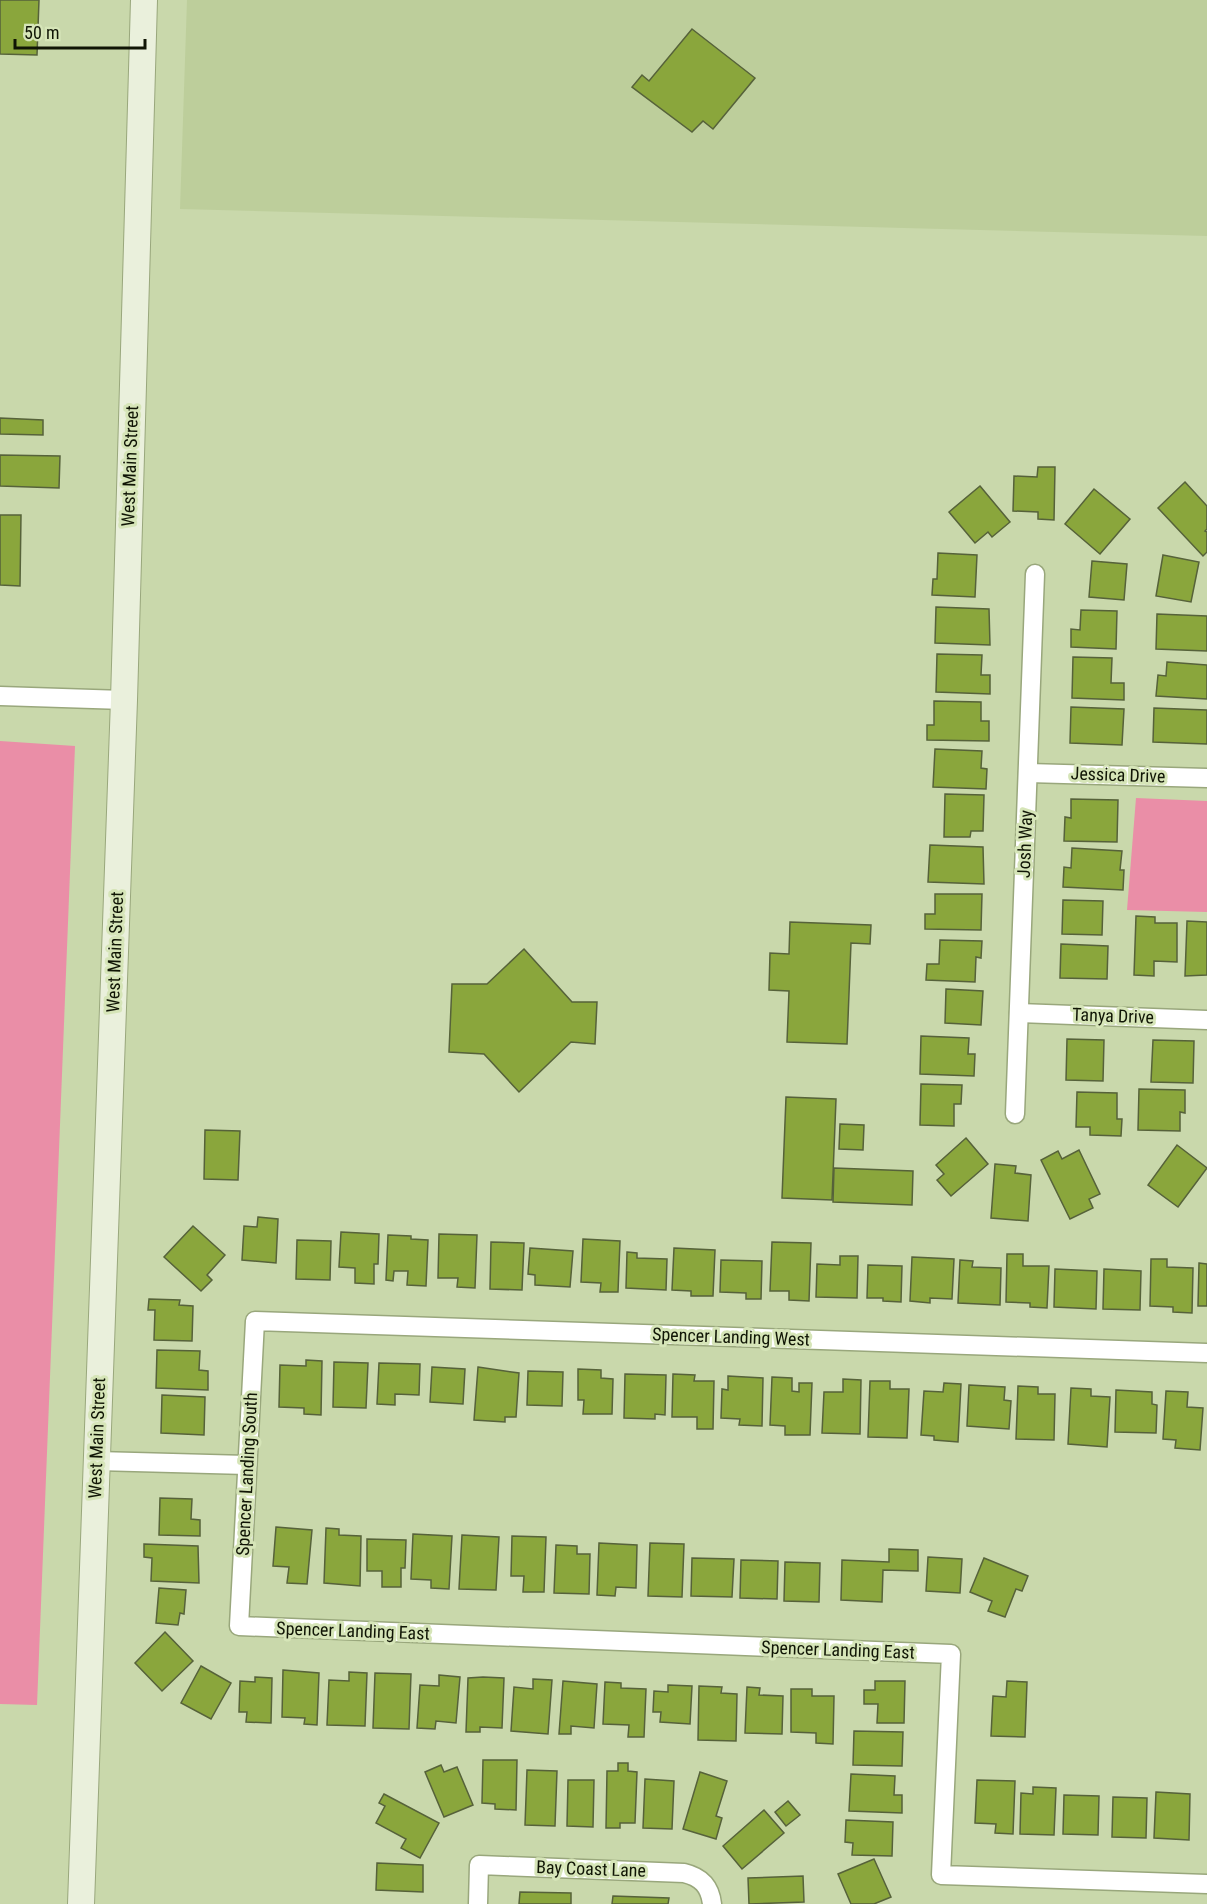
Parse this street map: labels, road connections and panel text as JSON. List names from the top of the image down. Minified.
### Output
{"streets":{"main road":["West Main Street"],"street":["Jessica Drive","Josh Way","Tanya Drive","Spencer Landing West","Spencer Landing South","Spencer Landing East","Bay Coast Lane"]},"crossings":[["Jessica Drive","Josh Way"],["Josh Way","Tanya Drive"],["Spencer Landing West","Spencer Landing South"],["Spencer Landing South","Spencer Landing East"]],"scale_bar":"50 m"}
